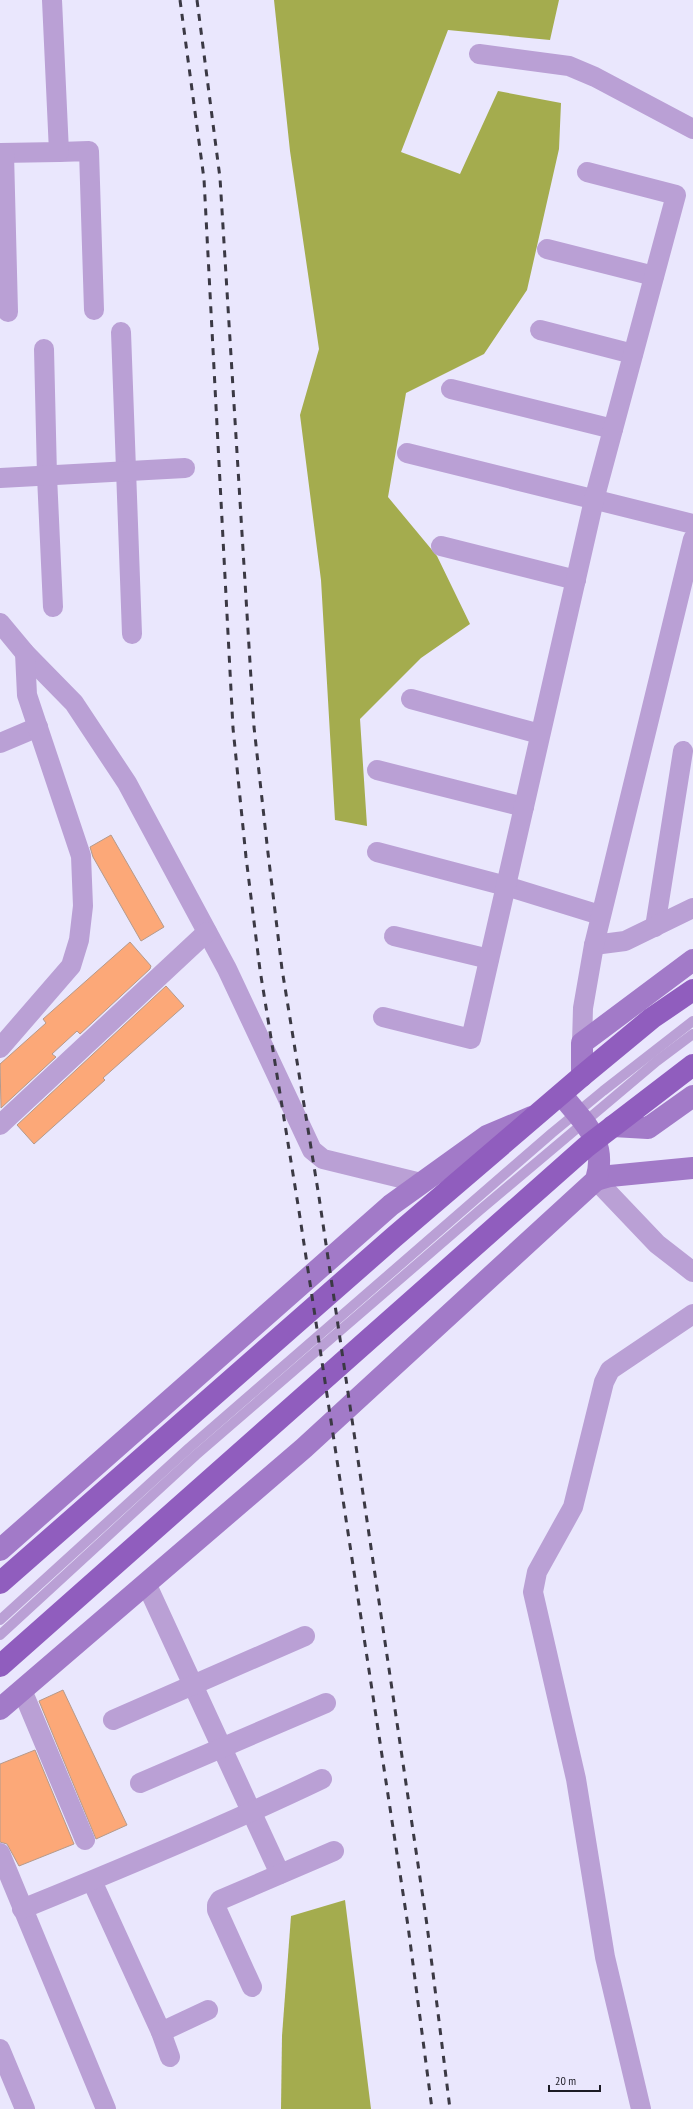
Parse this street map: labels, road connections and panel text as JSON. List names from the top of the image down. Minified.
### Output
{"scale_bar":"20 m"}
